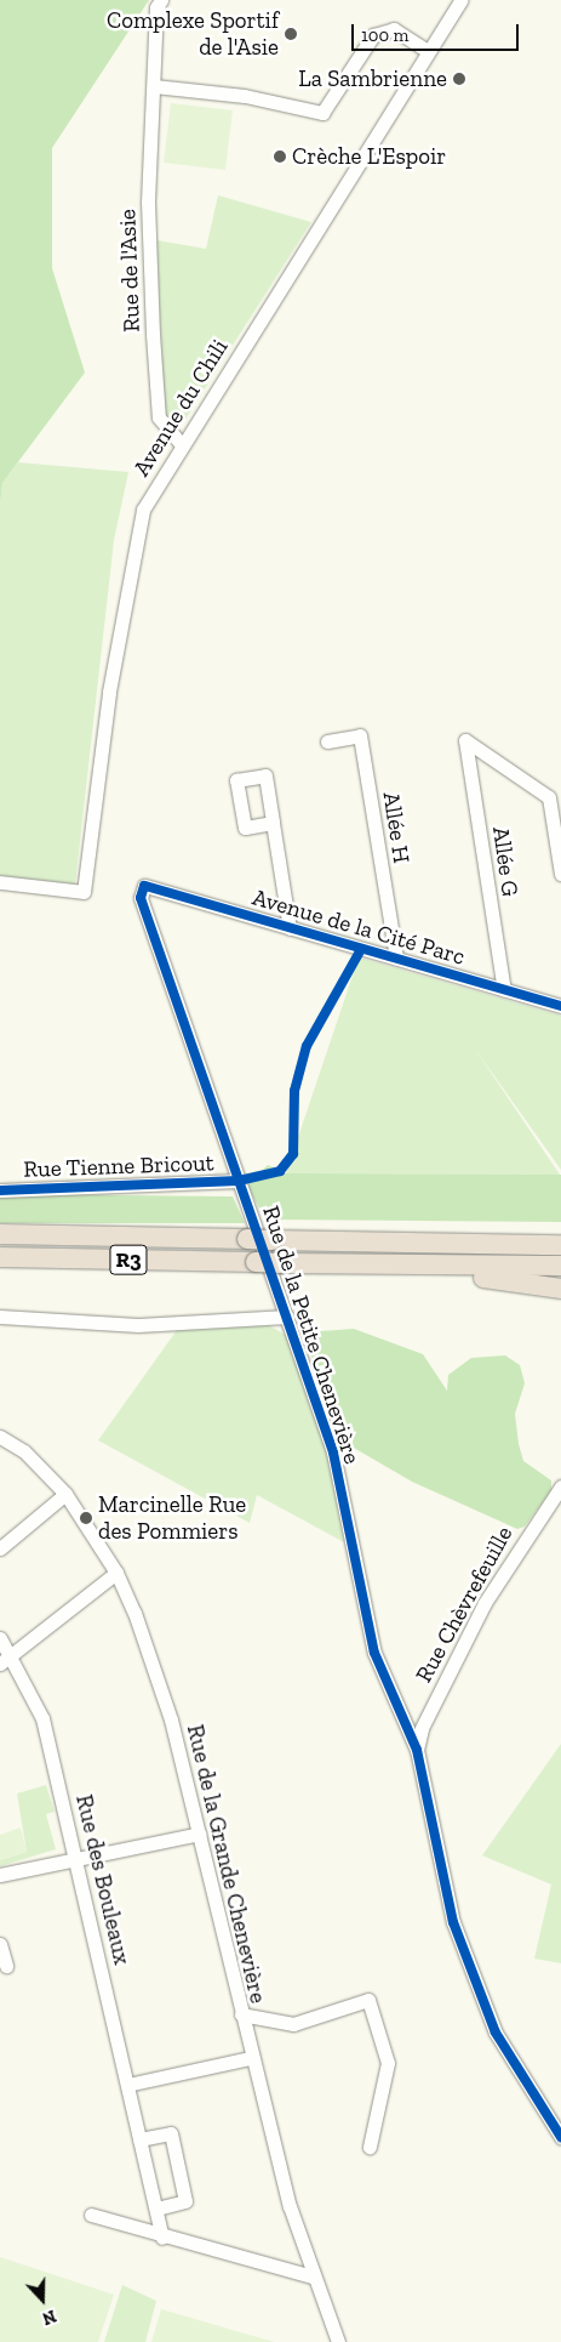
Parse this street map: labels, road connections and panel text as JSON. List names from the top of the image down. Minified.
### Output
{"streets":{"highway":["R3"],"street":["Rue de l'Asie","Avenue du Chili","Allée H","Allée G","Avenue de la Cité Parc","Rue Tienne Bricout","Rue de la Petite Chenevière","Rue Chèvrefeuille","Rue de la Grande Chenevière","Rue des Bouleaux"]},"crossings":[["Rue de l'Asie","Avenue du Chili"],["Allée H","Avenue de la Cité Parc"],["Allée G","Avenue de la Cité Parc"],["Avenue de la Cité Parc","Rue de la Petite Chenevière"],["Rue Tienne Bricout","Rue de la Petite Chenevière"],["Rue de la Petite Chenevière","Rue Chèvrefeuille"]],"places":["Complexe Sportif de l'Asie","La Sambrienne","Crèche L'Espoir","Marcinelle Rue des Pommiers"],"scale_bar":"100 m","north":"bottom"}
